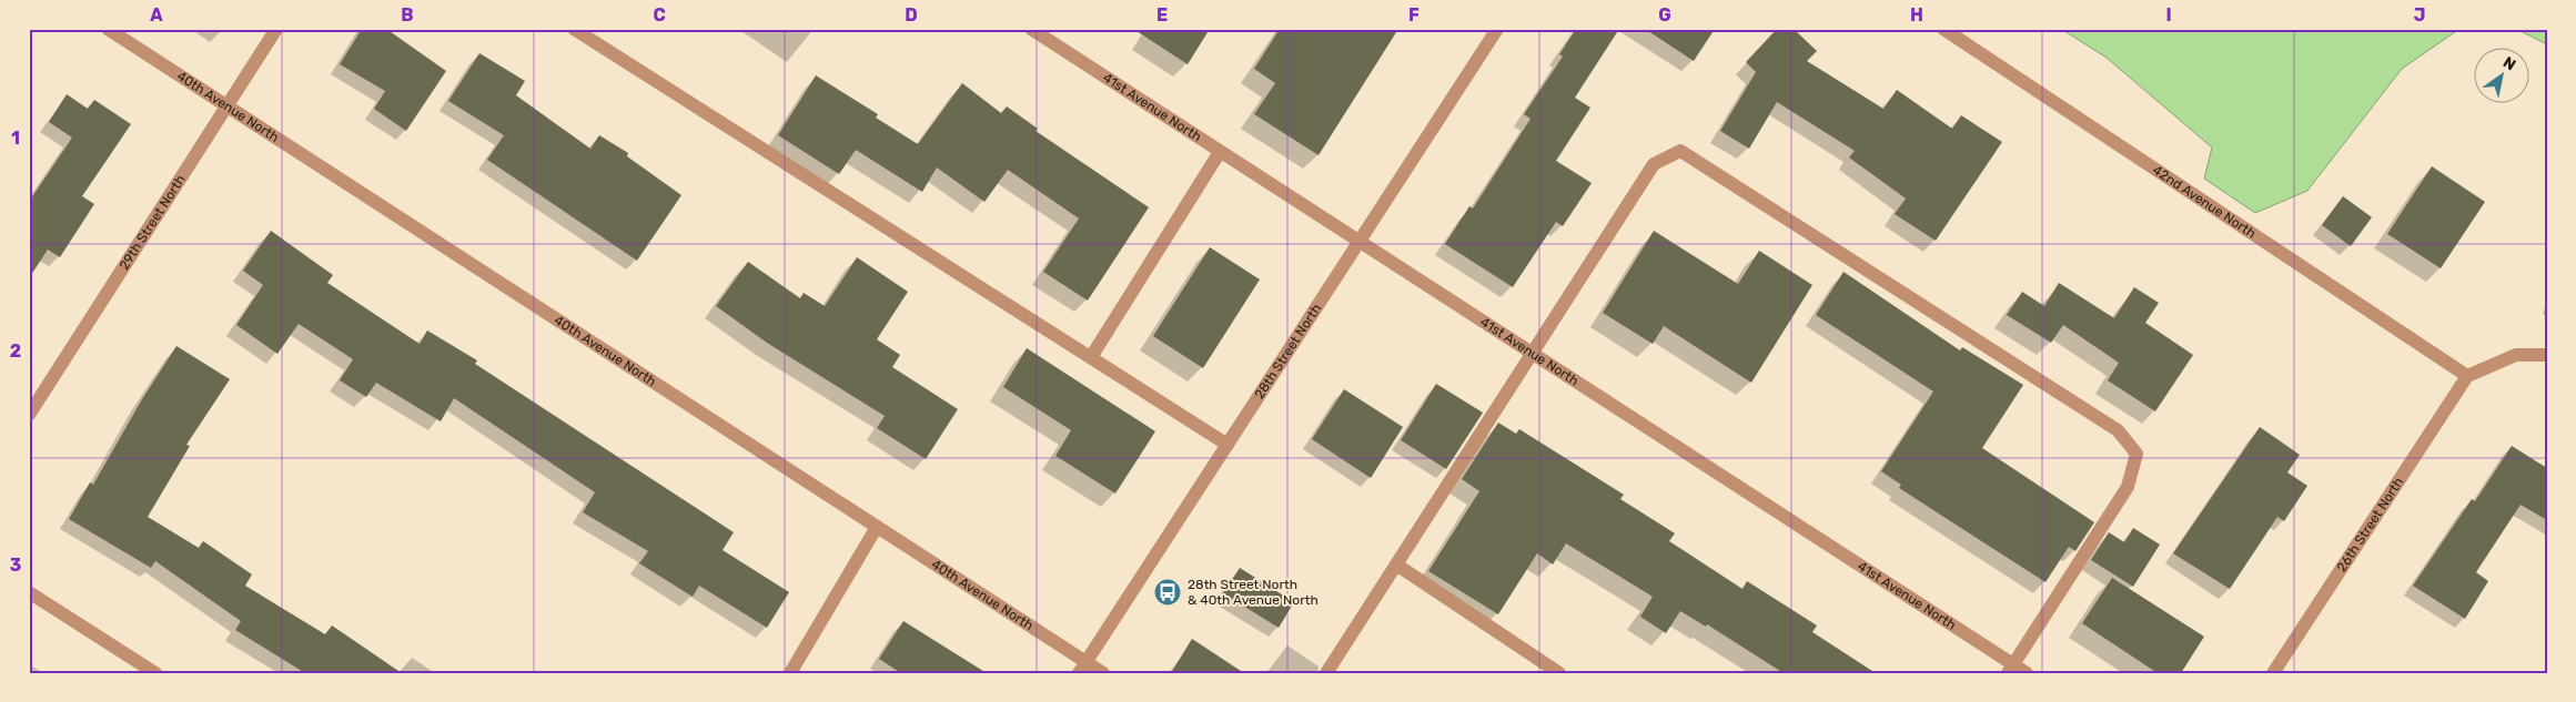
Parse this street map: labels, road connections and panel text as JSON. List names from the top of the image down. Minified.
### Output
{"streets":{"street":["40th Avenue North","41st Avenue North","42nd Avenue North","29th Street North","28th Street North","26th Street North"]},"crossings":[["40th Avenue North","29th Street North"],["40th Avenue North","28th Street North"],["41st Avenue North","28th Street North"],["42nd Avenue North","26th Street North"]],"places":{"bus stop":["28th Street North & 40th Avenue North"]},"north":"top right","grid":{"columns":["A","B","C","D","E","F","G","H","I","J"],"rows":["1","2","3"]}}
